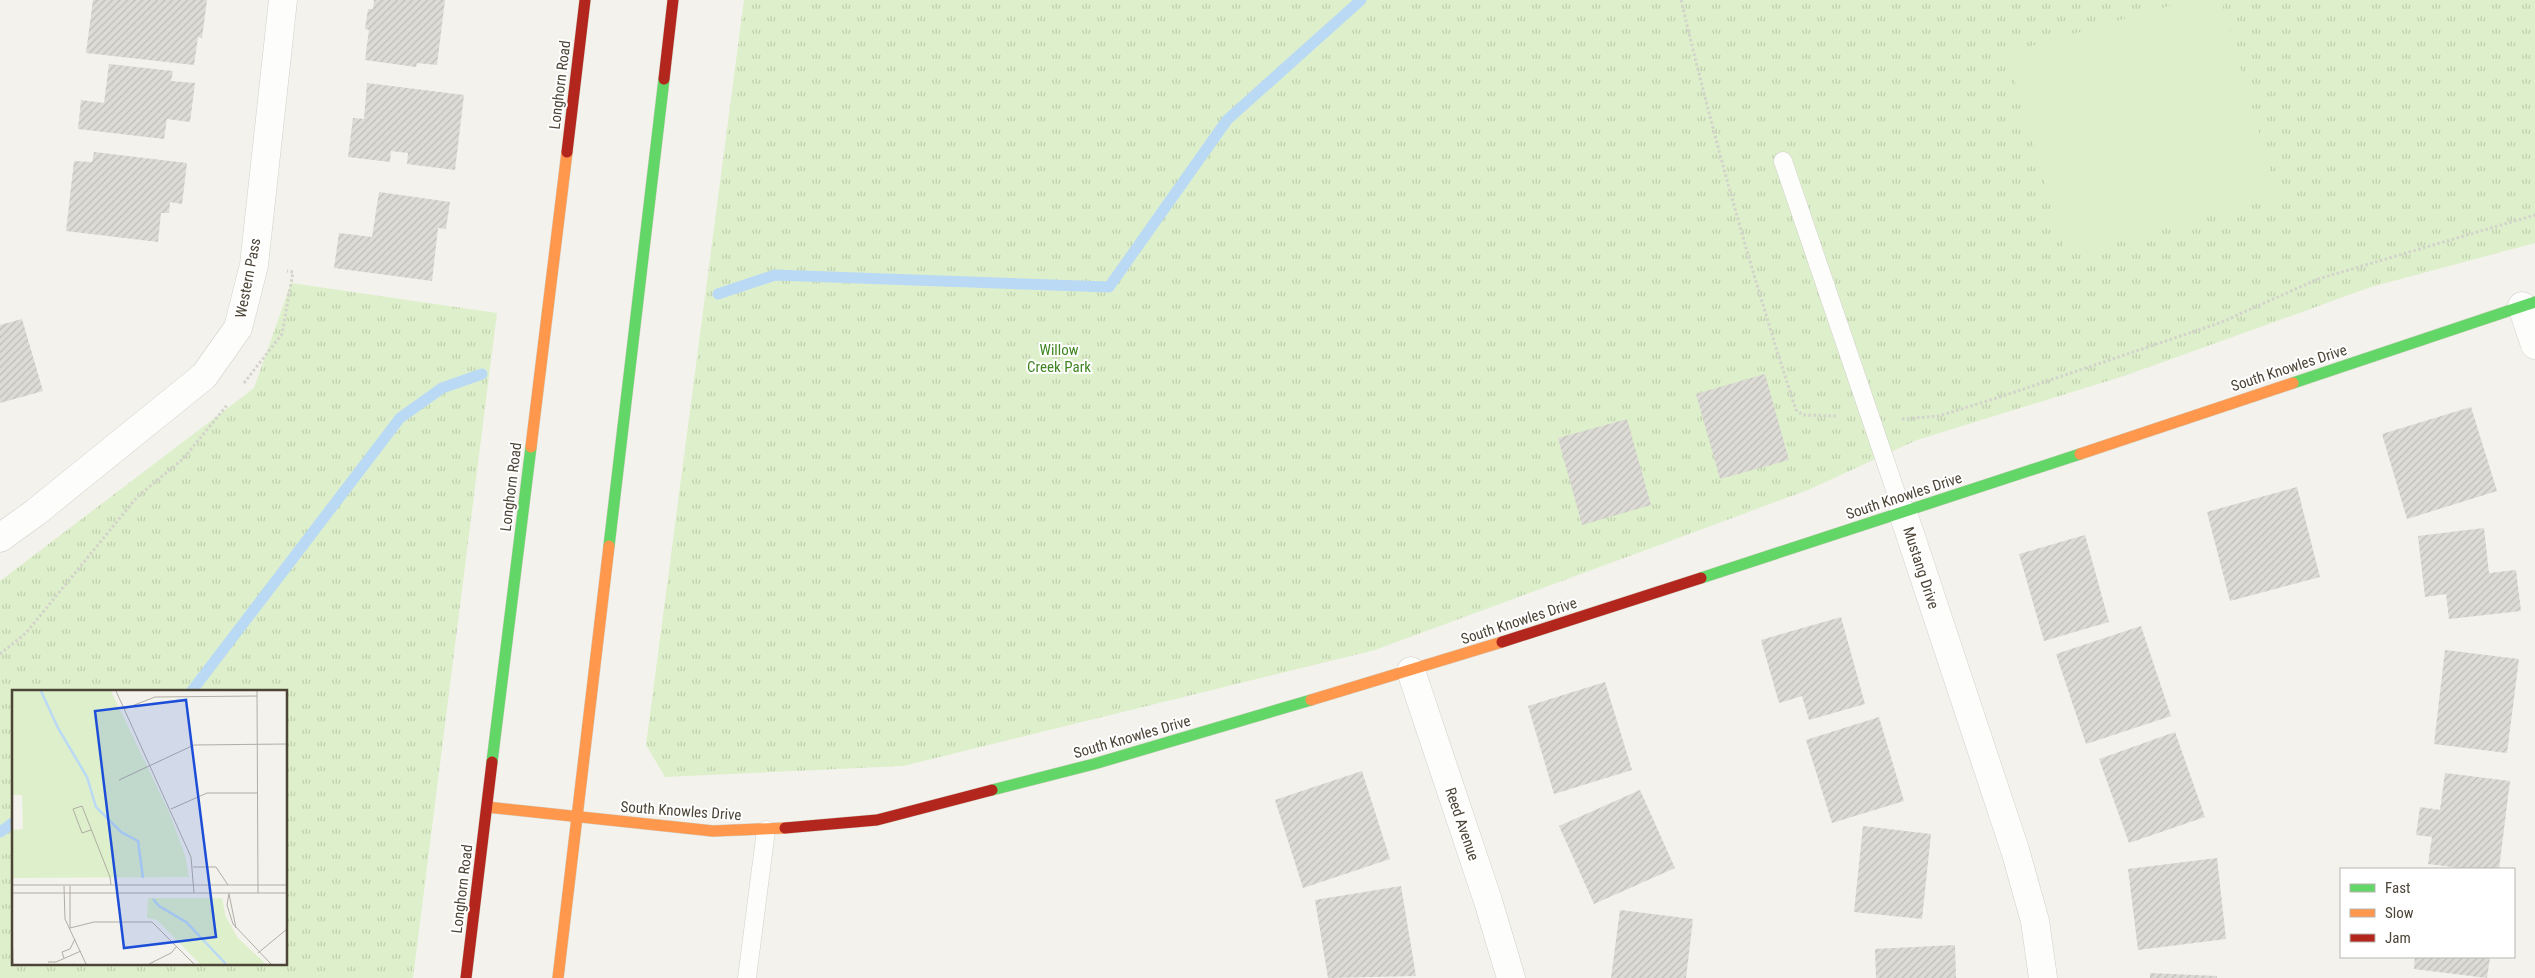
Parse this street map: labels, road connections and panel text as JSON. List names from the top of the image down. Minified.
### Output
{"streets":{"street":["Longhorn Road","Western Pass","South Knowles Drive","Mustang Drive","Reed Avenue"]},"crossings":[["Longhorn Road","South Knowles Drive"],["South Knowles Drive","Mustang Drive"],["South Knowles Drive","Reed Avenue"]],"parks":["Willow Creek Park"],"legend":["Fast","Slow","Jam"]}
